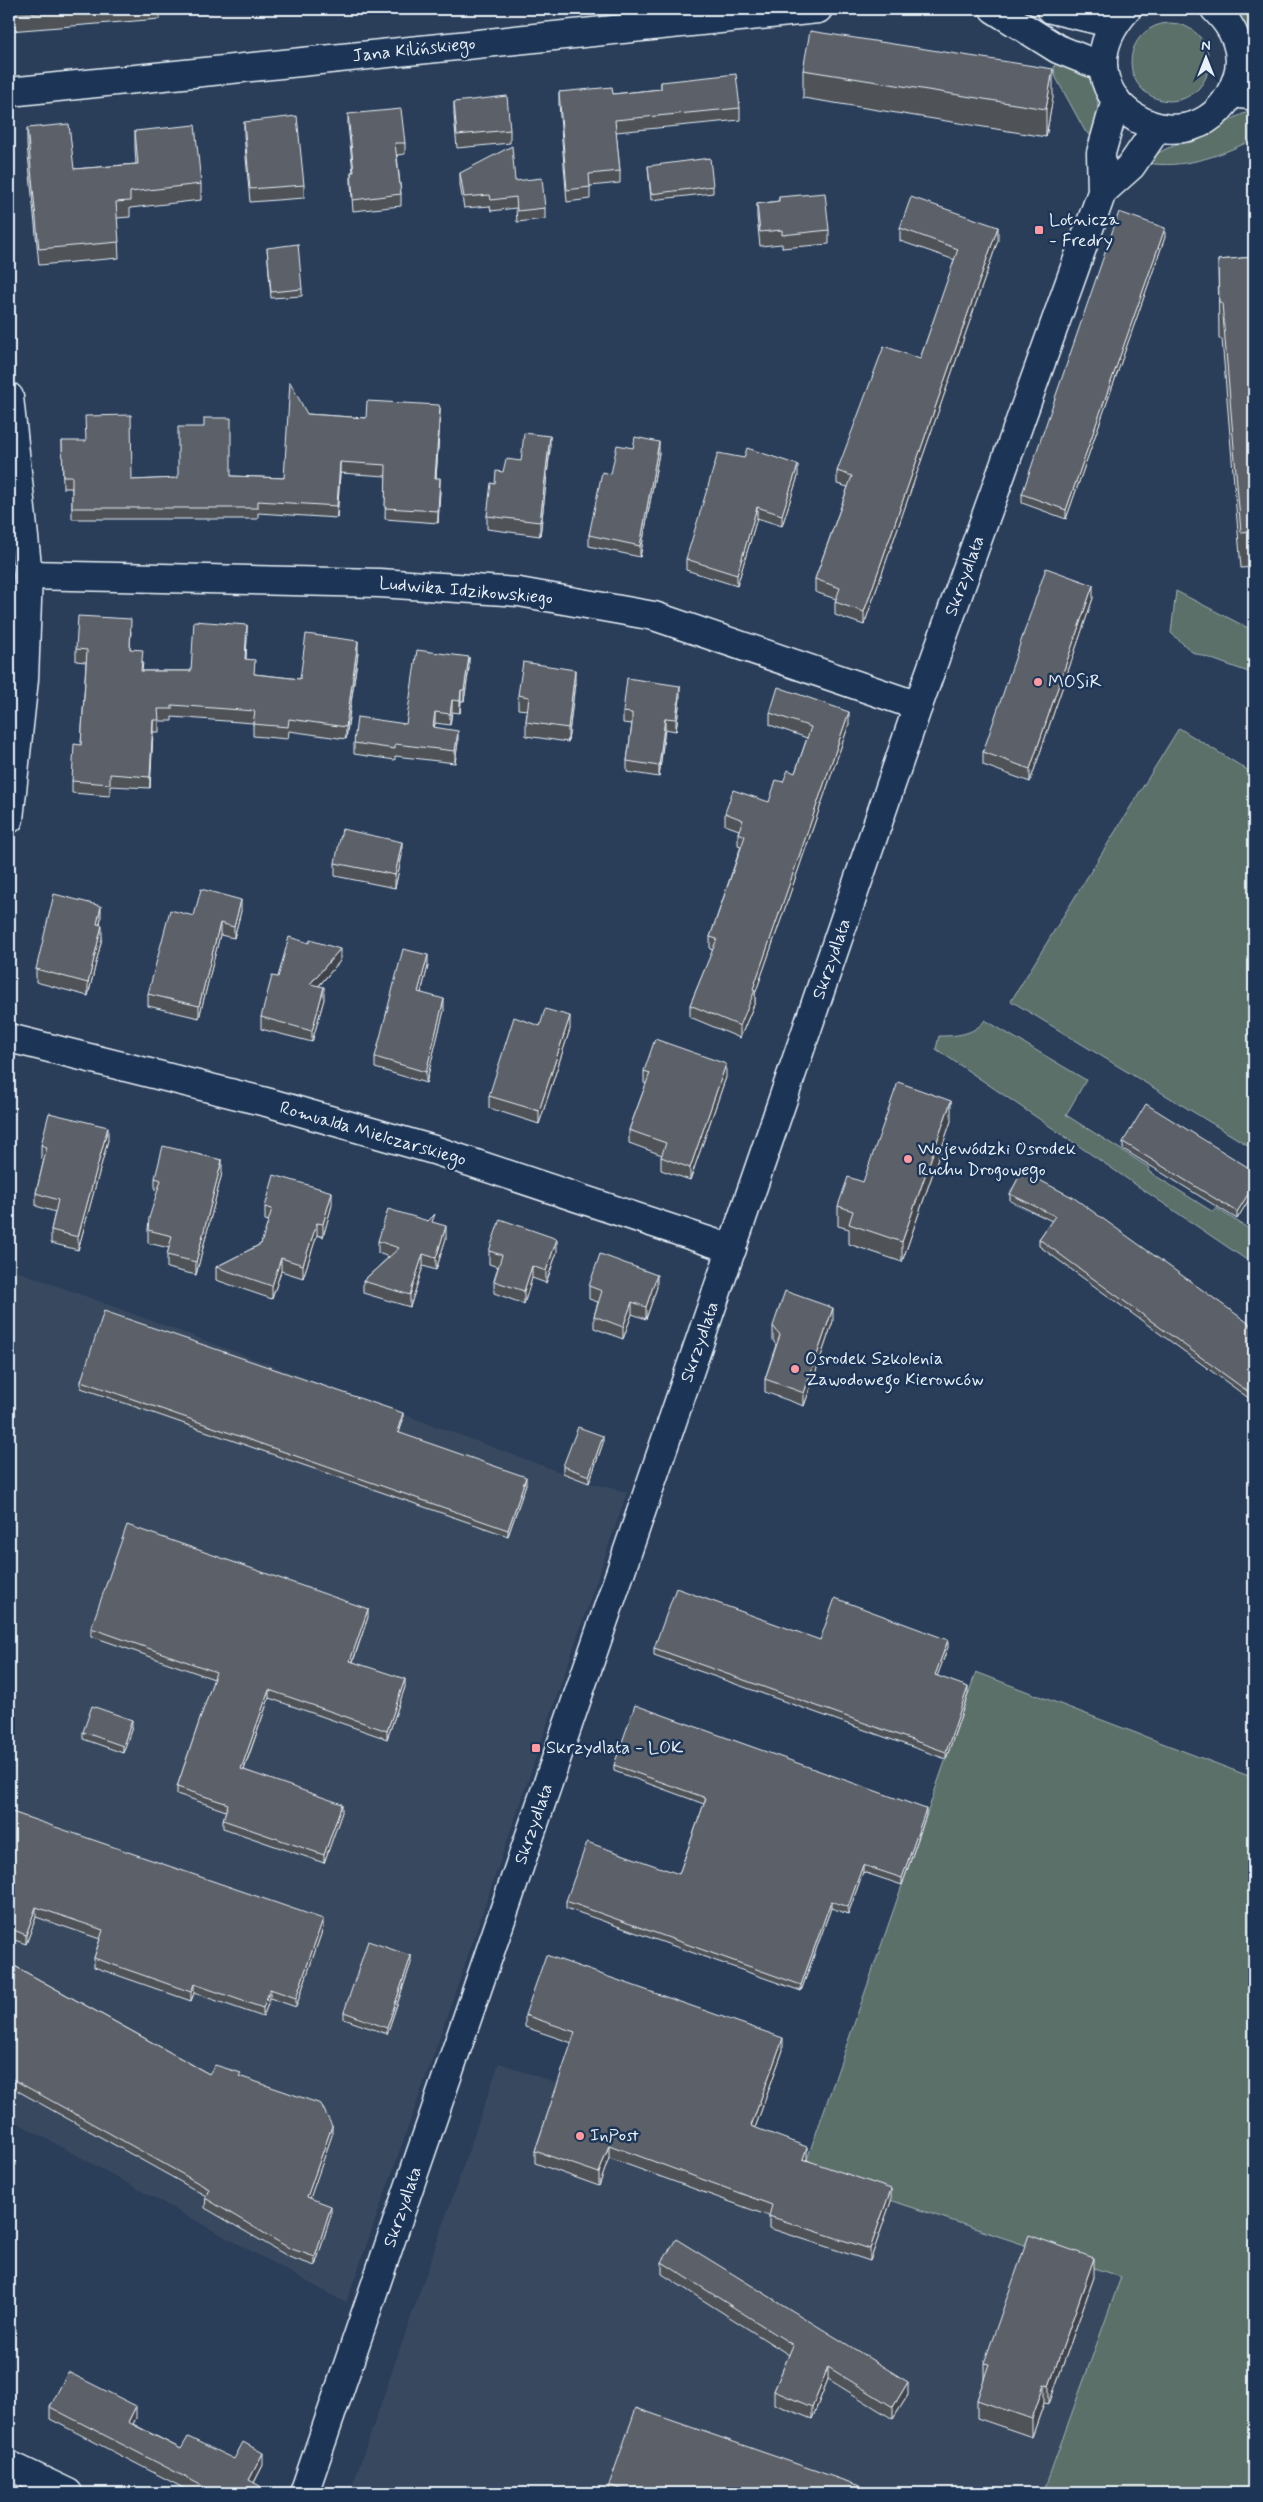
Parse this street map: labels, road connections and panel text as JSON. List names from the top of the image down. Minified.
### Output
{"streets":{"street":["Jana Kilińskiego","Skrzydlata","Ludwika Idzikowskiego","Romualda Mielczarskiego"]},"crossings":[["Skrzydlata","Ludwika Idzikowskiego"],["Skrzydlata","Romualda Mielczarskiego"]],"places":{"transit":["Lotnicza - Fredry","Skrzydlata - LOK"],"other":["MOSiR","Wojewódzki Osrodek Ruchu Drogowego","Osrodek Szkolenia Zawodowego Kierowców","InPost"]},"north":"top"}
